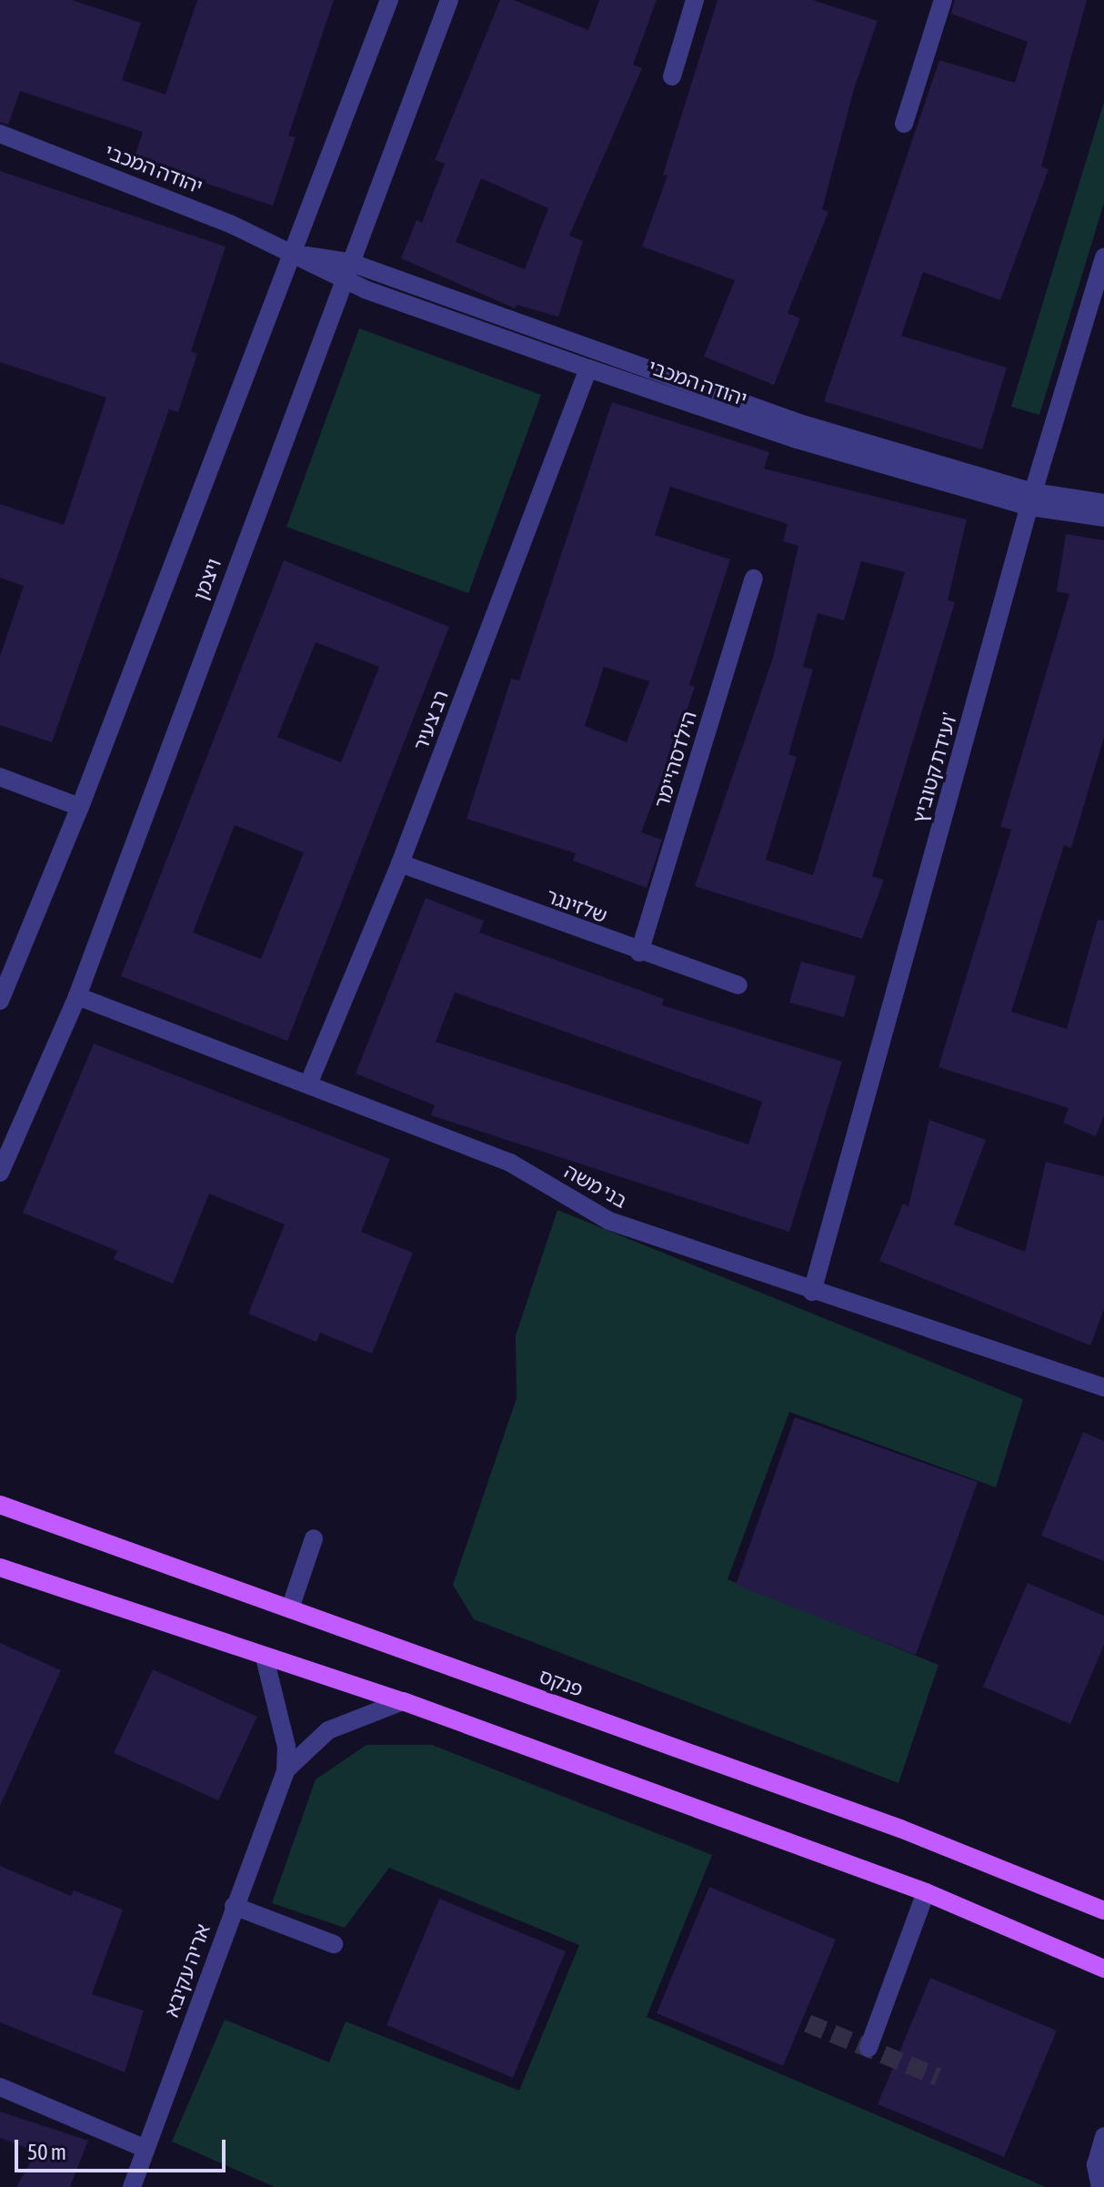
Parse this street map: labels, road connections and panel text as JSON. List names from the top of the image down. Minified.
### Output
{"streets":{"main road":["פנקס"],"street":["יהודה המכבי","ויצמן","רב צעיר","הילדסהיימר","ועידת קטוביץ'","שלזינגר","בני משה","אריה עקיבא"]},"crossings":[["יהודה המכבי","ויצמן"],["יהודה המכבי","רב צעיר"],["יהודה המכבי","ועידת קטוביץ'"],["ויצמן","בני משה"],["רב צעיר","שלזינגר"],["רב צעיר","בני משה"],["הילדסהיימר","שלזינגר"],["ועידת קטוביץ'","בני משה"]],"scale_bar":"50 m"}
